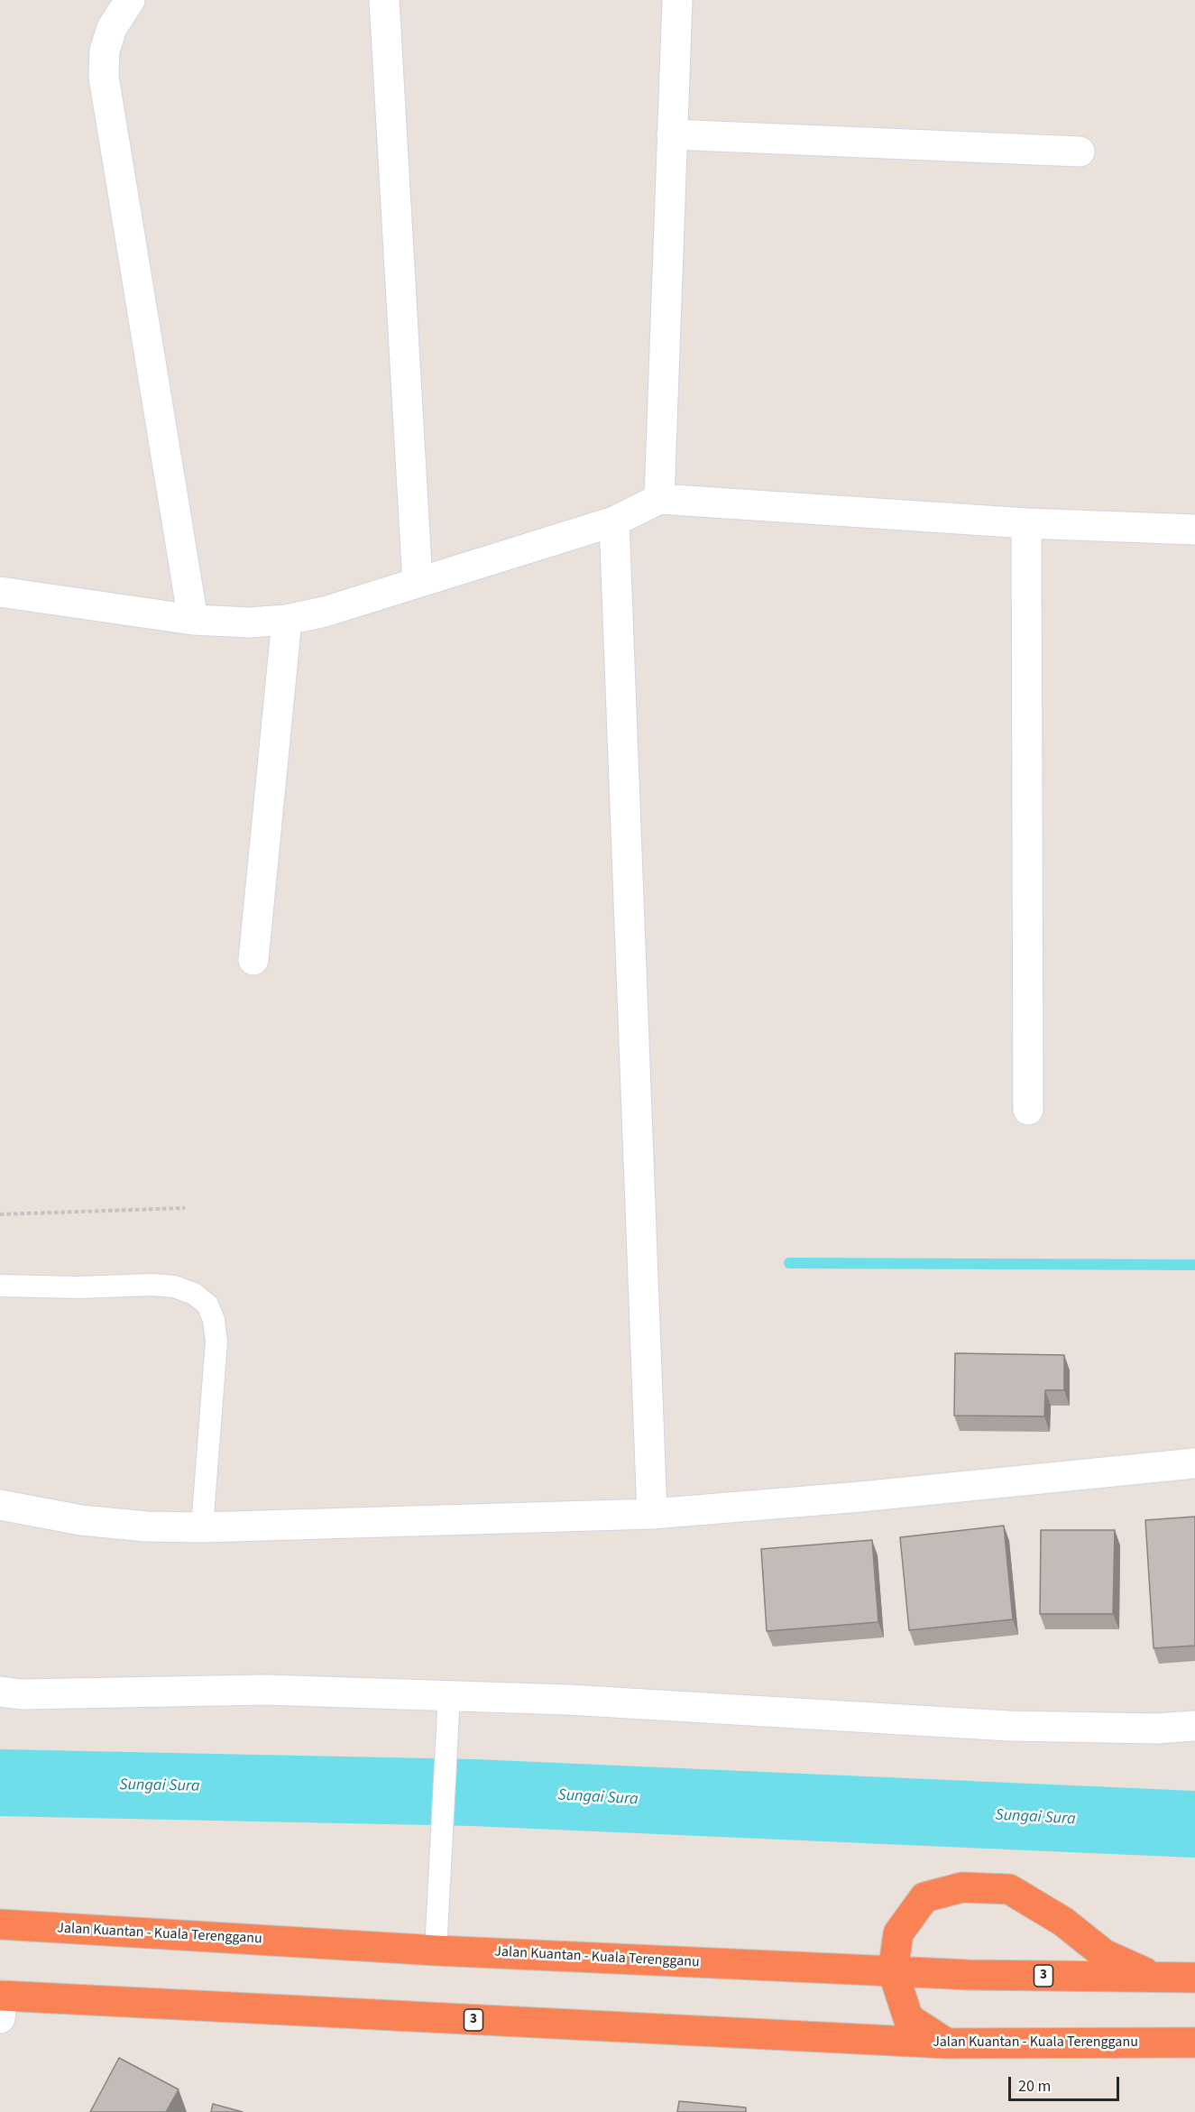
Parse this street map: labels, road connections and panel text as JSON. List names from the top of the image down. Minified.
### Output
{"streets":{"highway":["Jalan Kuantan - Kuala Terengganu","3"]},"water":["Sungai Sura"],"scale_bar":"20 m"}
